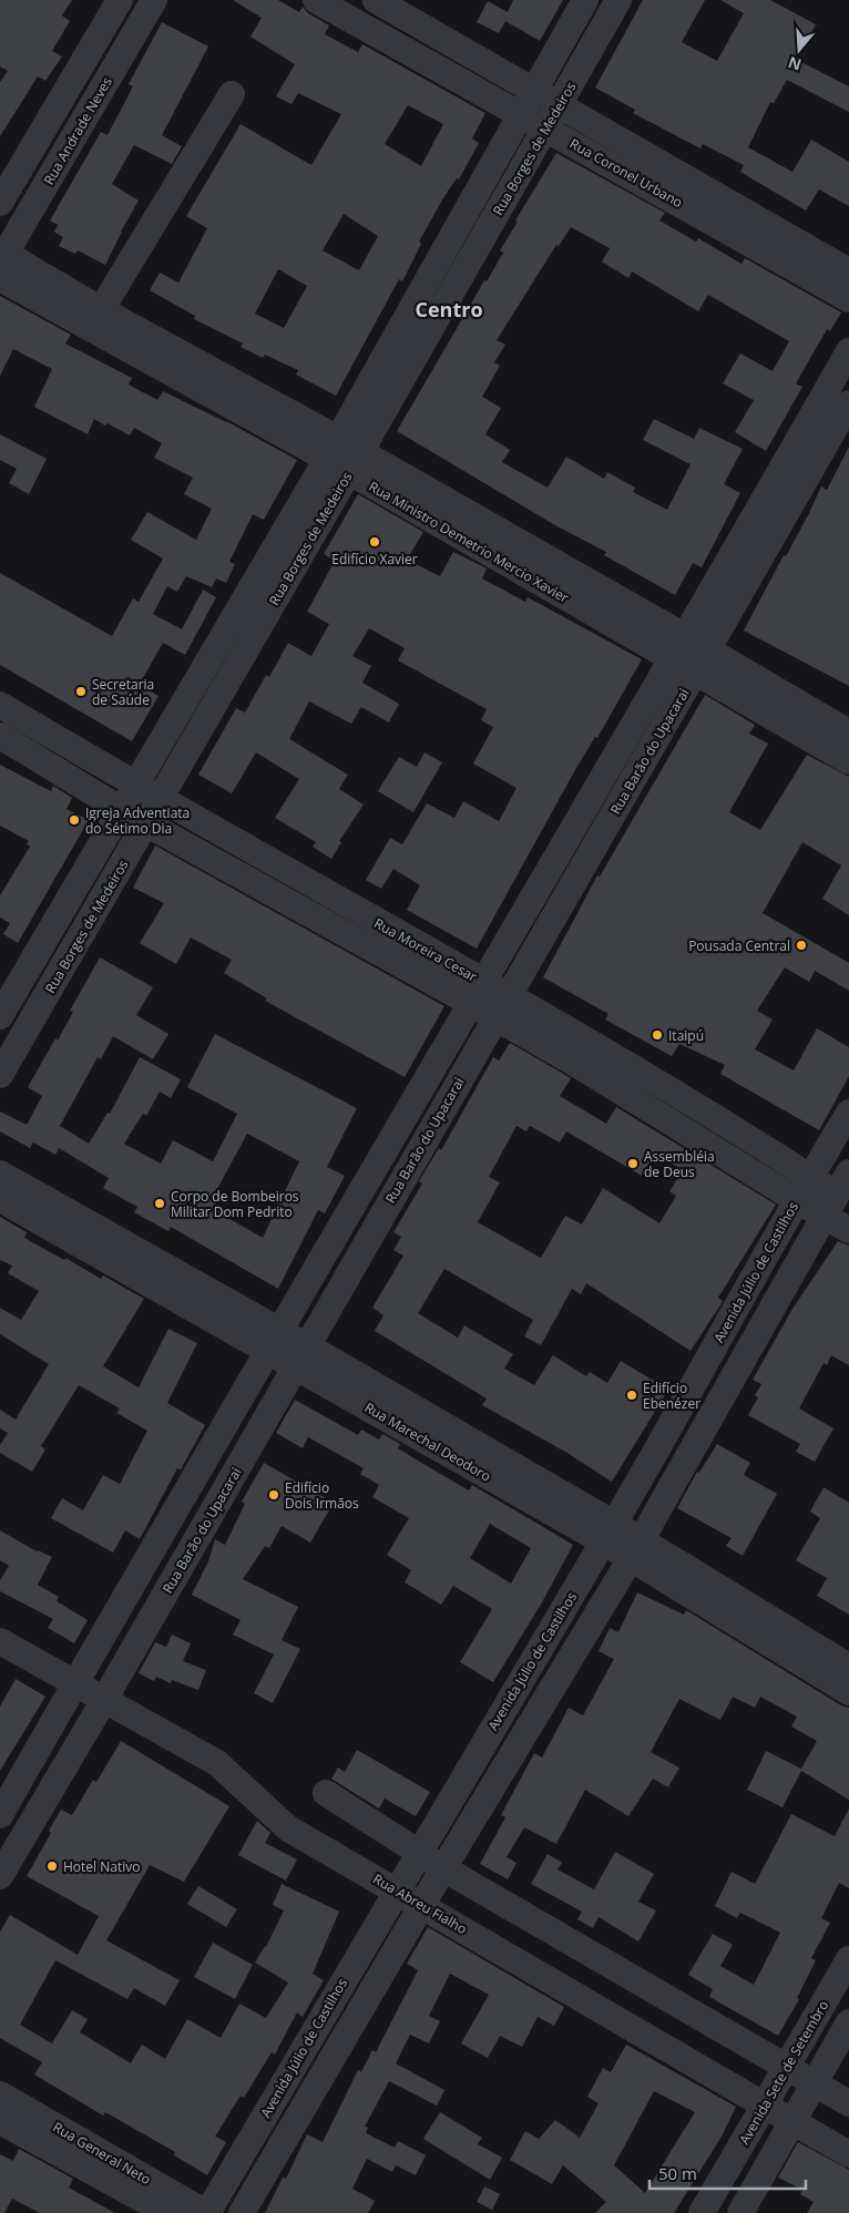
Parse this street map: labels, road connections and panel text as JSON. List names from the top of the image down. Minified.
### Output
{"streets":{"street":["Rua Andrade Neves","Rua Borges de Medeiros","Rua Coronel Urbano","Rua Ministro Demetrio Mercio Xavier","Rua Barão do Upacarai","Rua Moreira Cesar","Avenida Júlio de Castilhos","Rua Marechal Deodoro","Rua Abreu Fialho","Avenida Sete de Setembro","Rua General Neto"]},"crossings":[["Rua Andrade Neves","Rua Ministro Demetrio Mercio Xavier"],["Rua Borges de Medeiros","Rua Coronel Urbano"],["Rua Borges de Medeiros","Rua Ministro Demetrio Mercio Xavier"],["Rua Borges de Medeiros","Rua Moreira Cesar"],["Rua Ministro Demetrio Mercio Xavier","Rua Barão do Upacarai"],["Rua Barão do Upacarai","Rua Moreira Cesar"],["Rua Barão do Upacarai","Rua Marechal Deodoro"],["Rua Barão do Upacarai","Rua Abreu Fialho"],["Rua Moreira Cesar","Avenida Júlio de Castilhos"],["Avenida Júlio de Castilhos","Rua Marechal Deodoro"],["Avenida Júlio de Castilhos","Rua Abreu Fialho"],["Avenida Júlio de Castilhos","Rua General Neto"],["Rua Abreu Fialho","Avenida Sete de Setembro"]],"districts":["Centro"],"places":["Edifício Xavier","Secretaria de Saúde","Igreja Adventiata do Sétimo Dia","Pousada Central","Itaipú","Assembléia de Deus","Corpo de Bombeiros Militar Dom Pedrito","Edifício Ebenézer","Edifício Dois Irmãos","Hotel Nativo"],"scale_bar":"50 m","north":"bottom"}
